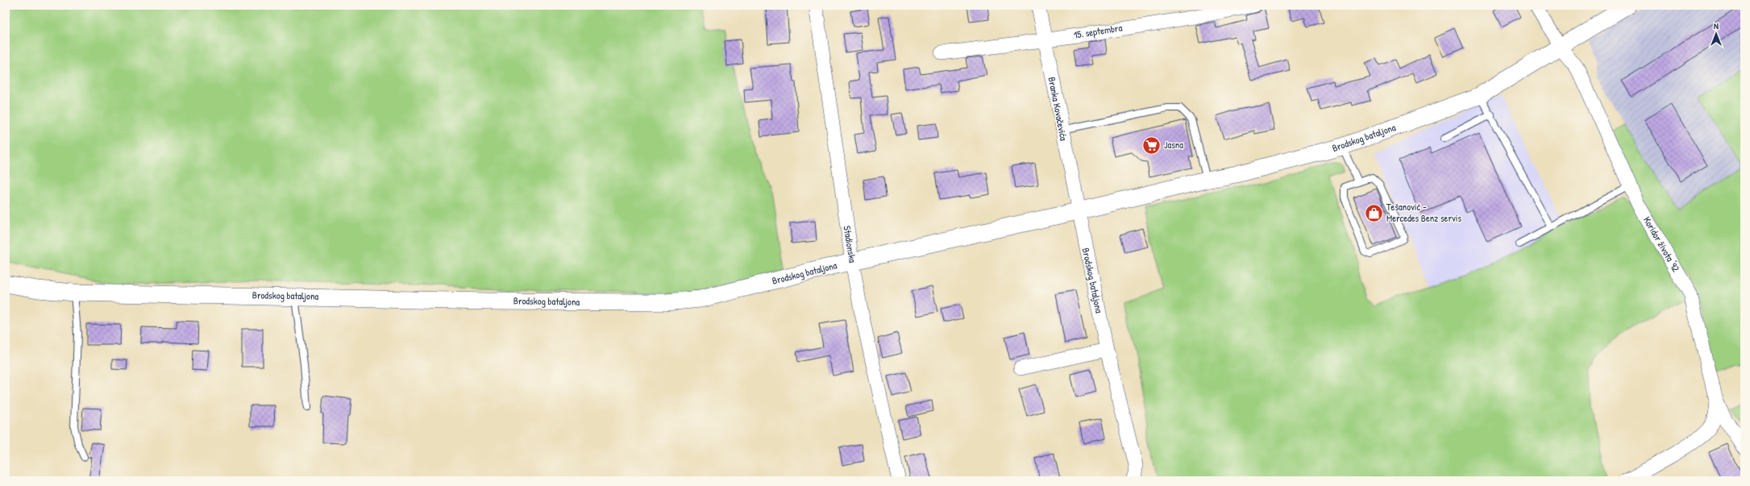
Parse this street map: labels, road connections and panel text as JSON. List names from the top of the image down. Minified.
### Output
{"streets":{"street":["15. septembra","Branka Kovačevića","Brodskog bataljona","Stadionska","Koridor života '92"]},"crossings":[["15. septembra","Branka Kovačevića"],["Branka Kovačevića","Brodskog bataljona"],["Brodskog bataljona","Stadionska"],["Brodskog bataljona","Koridor života '92"]],"places":{"supermarket":["Jasna"],"shop":["Tešanović - Mercedes Benz servis"]},"north":"top"}
